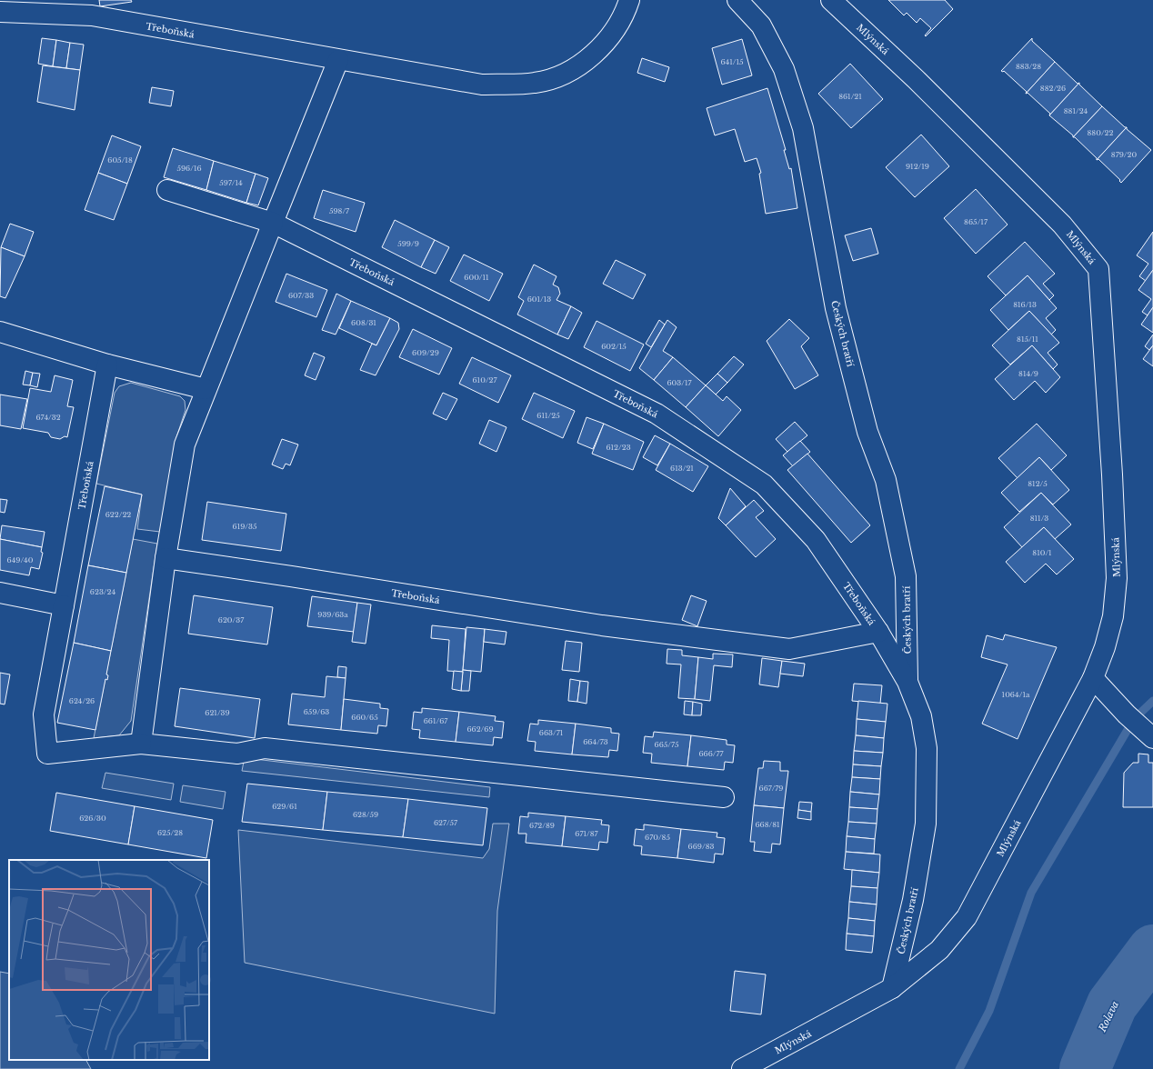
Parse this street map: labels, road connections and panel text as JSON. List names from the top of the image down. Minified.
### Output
{"streets":{"street":["Třeboňská","Mlýnská","Českých bratří"]},"crossings":[["Třeboňská","Českých bratří"],["Mlýnská","Českých bratří"]],"water":["Rolava"],"house_numbers":["641/15","883/28","882/26","861/21","881/24","880/22","879/20","605/18","912/19","596/16","597/14","598/7","865/17","599/9","600/11","607/33","601/13","816/13","608/31","815/11","602/15","609/29","814/9","610/27","603/17","611/25","674/32","612/23","613/21","812/5","622/22","811/3","619/35","810/1","649/40","623/24","939/63a","620/37","1064/1a","624/26","659/63","621/39","660/65","661/67","662/69","663/71","664/73","665/75","666/77","667/79","629/61","628/59","626/30","627/57","668/81","672/89","625/28","671/87","670/85","669/83"]}
